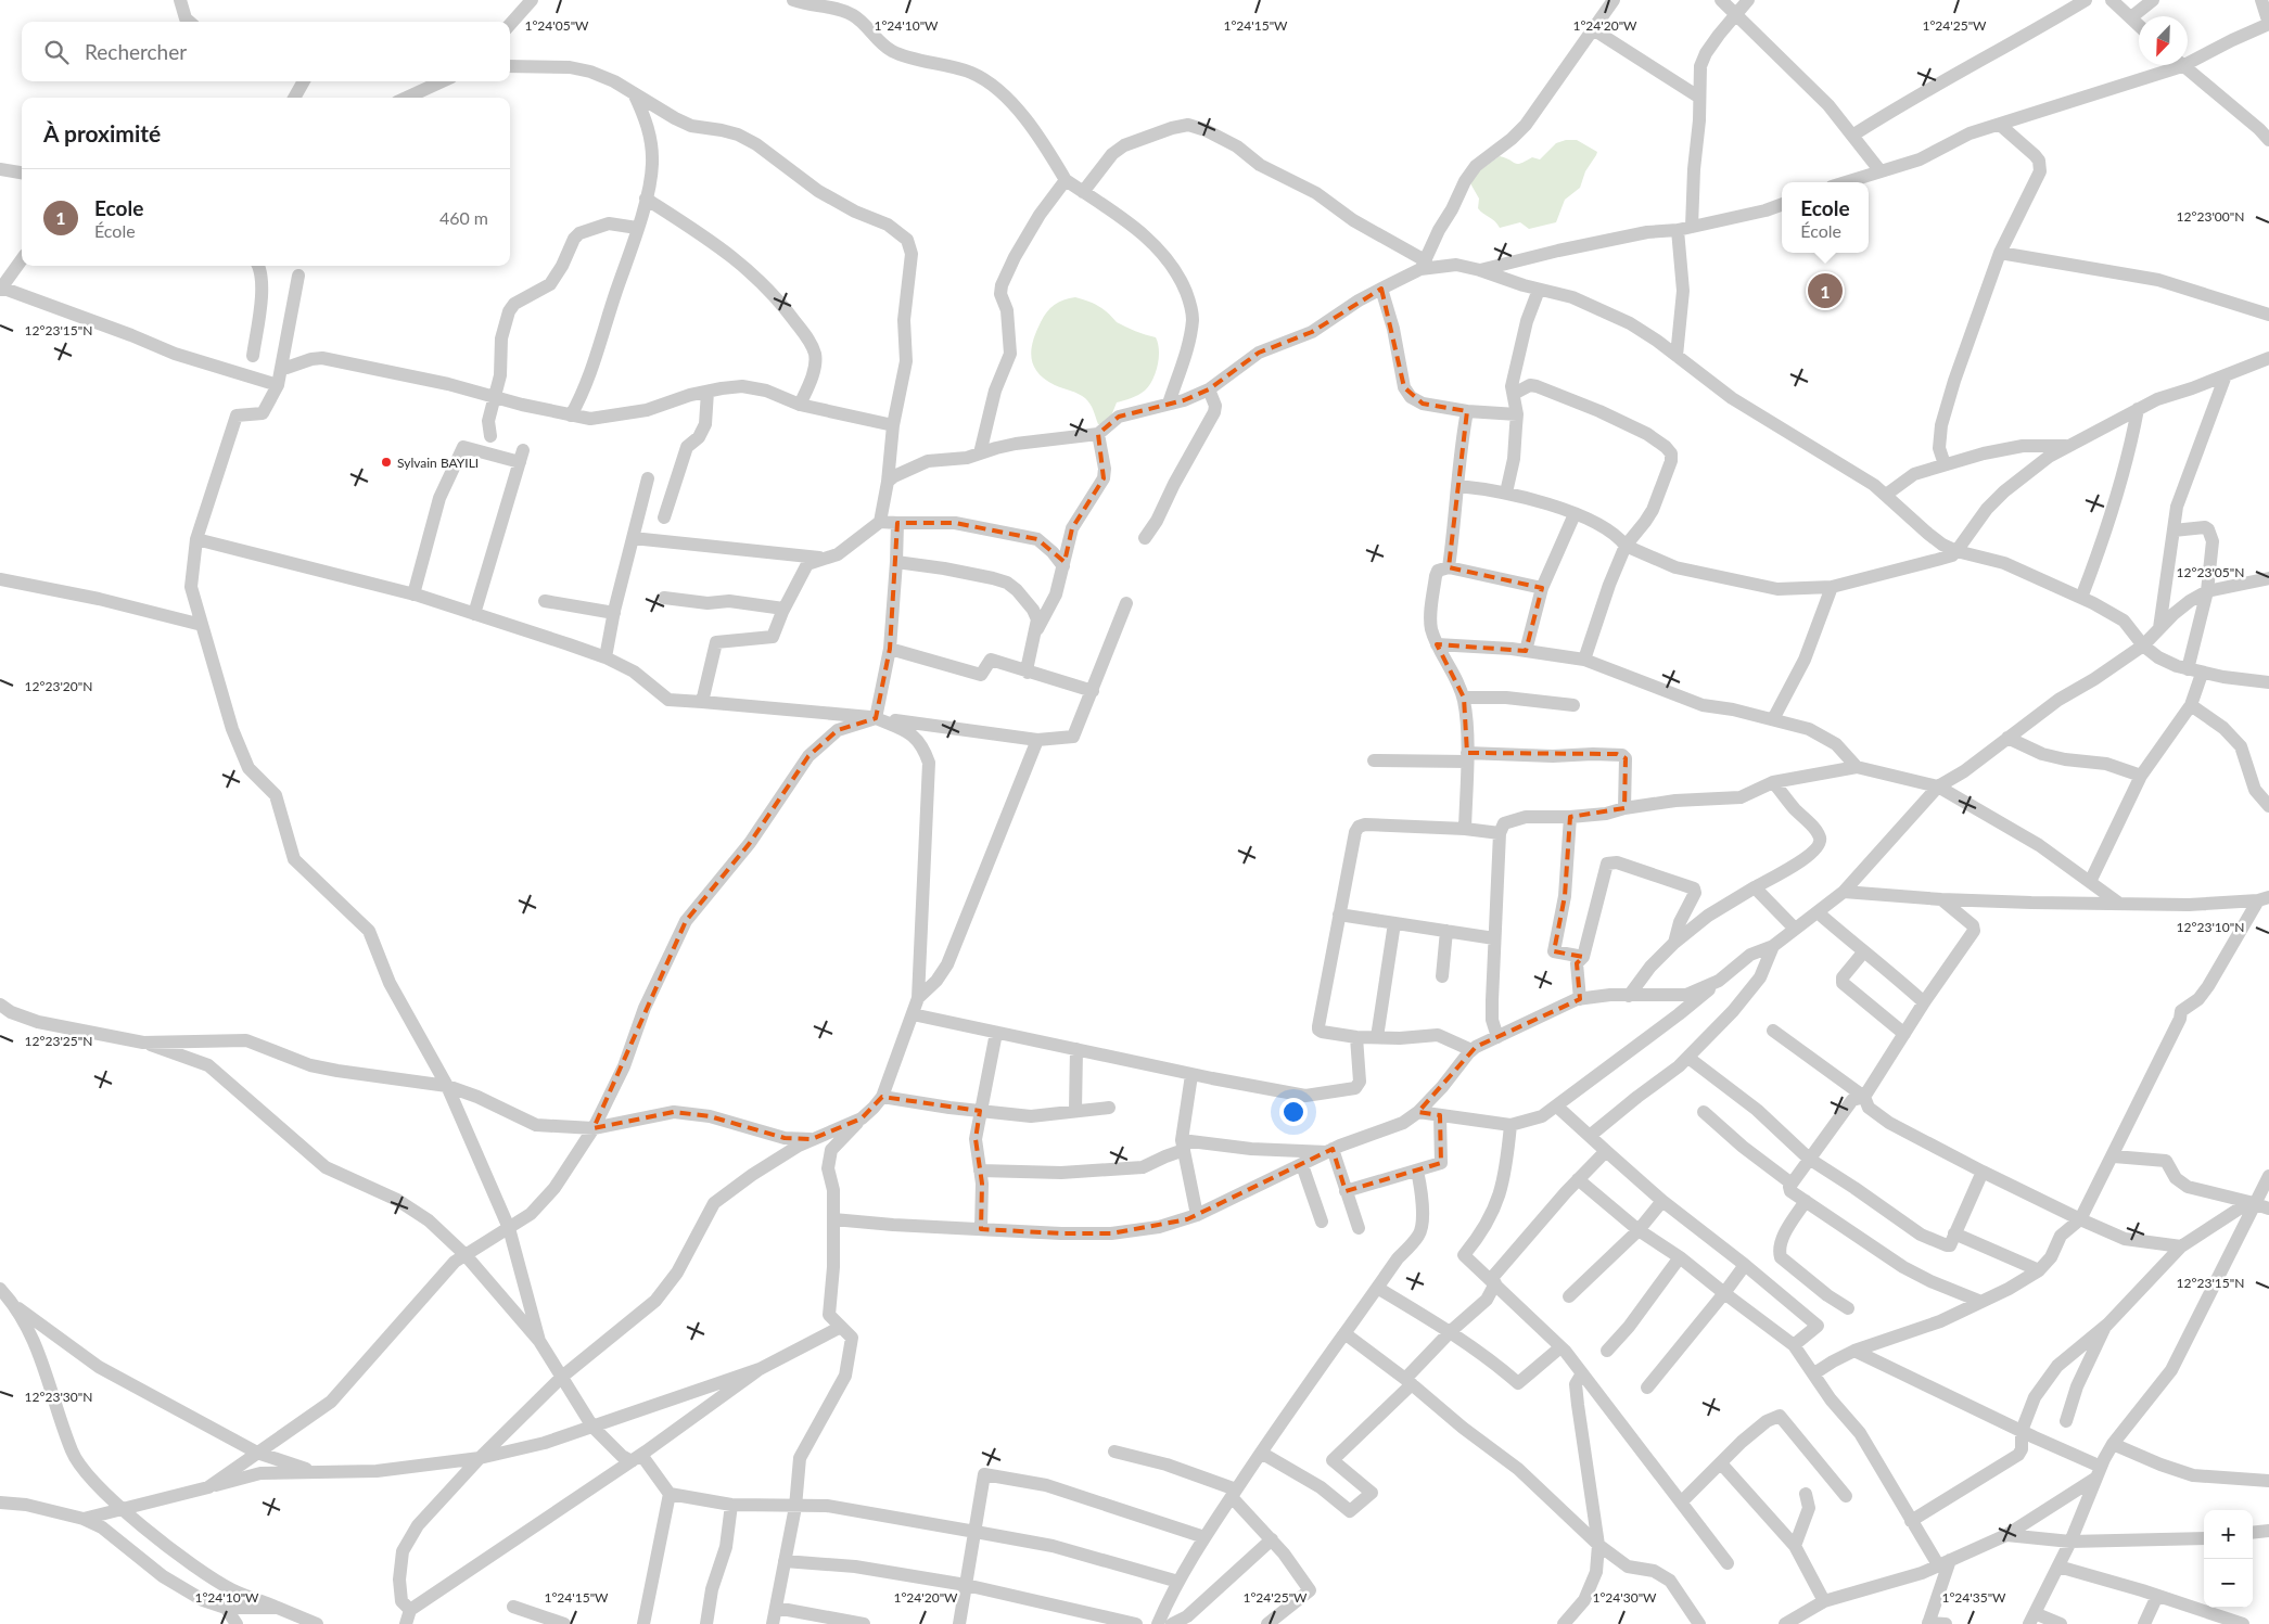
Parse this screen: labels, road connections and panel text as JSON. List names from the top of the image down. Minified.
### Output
{"places":["Sylvain BAYILI"],"north":"bottom left","page":{"search":"Rechercher","heading":"À proximité","list":[{"mark":"1","name":"Ecole","note":"École","value":"460 m"}],"popup":["Ecole","École"],"pins":"1","map_buttons":["+","−"]},"coordinates":["1°24'05\"W","1°24'10\"W","1°24'15\"W","1°24'20\"W","1°24'25\"W","12°23'00\"N","12°23'15\"N","12°23'05\"N","12°23'20\"N","12°23'10\"N","12°23'25\"N","12°23'30\"N","1°24'30\"W","1°24'35\"W"]}
